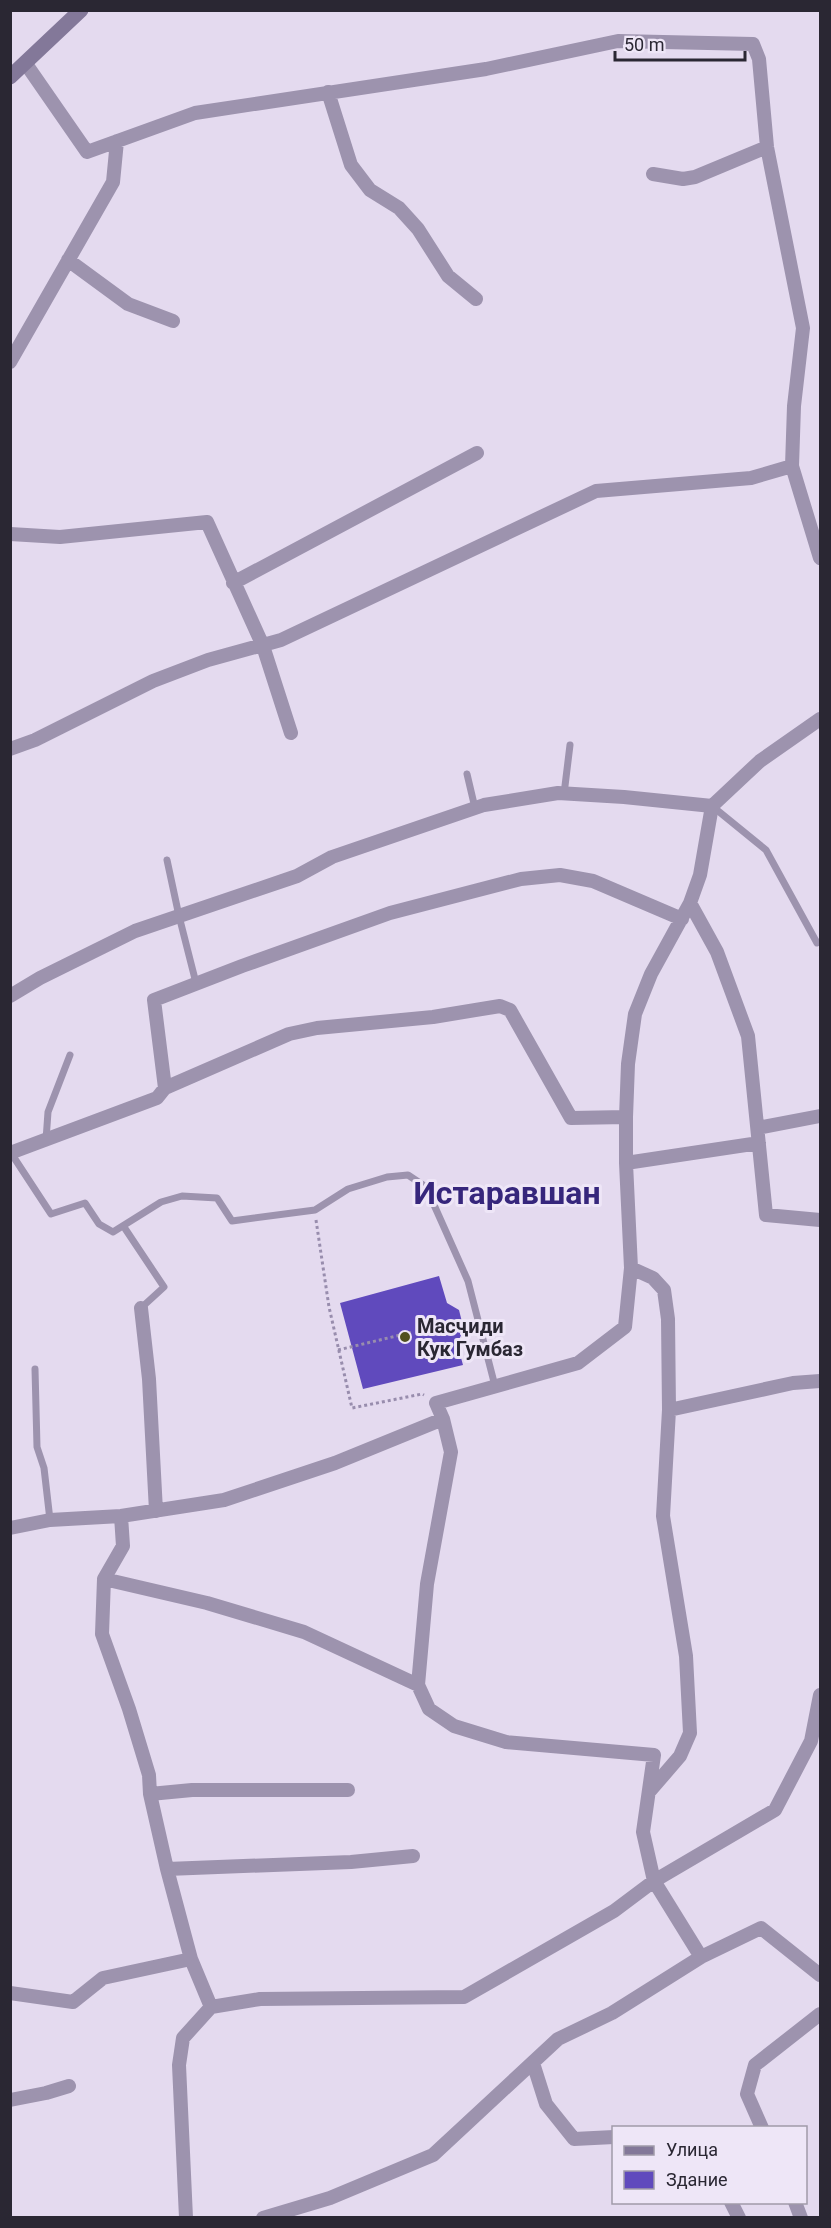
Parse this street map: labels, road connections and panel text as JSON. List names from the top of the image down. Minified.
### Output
{"districts":["Истаравшан"],"places":["Масҷиди Кук Гумбаз"],"legend":["Улица","Здание"],"scale_bar":"50 m"}
